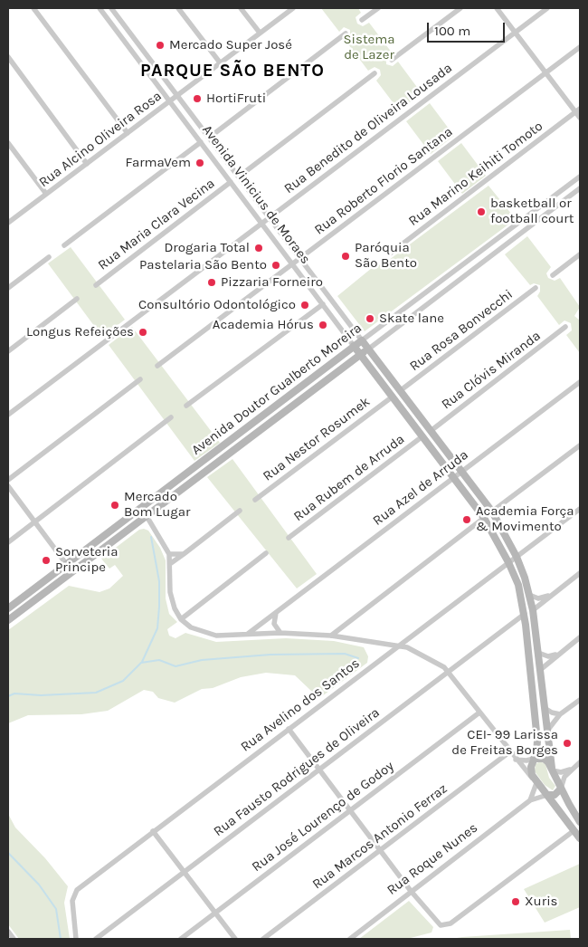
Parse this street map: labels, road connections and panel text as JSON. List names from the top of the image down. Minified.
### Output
{"streets":{"main road":["Avenida Vinicius de Moraes","Avenida Doutor Gualberto Moreira","Rua Roque Nunes"],"street":["Rua Benedito de Oliveira Lousada","Rua Alcino Oliveira Rosa","Rua Marino Keihiti Tomoto","Rua Roberto Florio Santana","Rua Maria Clara Vecina","Rua Rosa Bonvecchi","Rua Clóvis Miranda","Rua Nestor Rosumek","Rua Rubem de Arruda","Rua Azel de Arruda","Rua Avelino dos Santos","Rua Fausto Rodrigues de Oliveira","Rua José Lourenço de Godoy","Rua Marcos Antonio Ferraz"]},"crossings":[["Rua Benedito de Oliveira Lousada","Avenida Vinicius de Moraes"],["Rua Alcino Oliveira Rosa","Avenida Vinicius de Moraes"],["Rua Roberto Florio Santana","Avenida Vinicius de Moraes"],["Avenida Vinicius de Moraes","Rua Maria Clara Vecina"],["Avenida Vinicius de Moraes","Rua Rosa Bonvecchi"],["Avenida Vinicius de Moraes","Rua Clóvis Miranda"],["Avenida Vinicius de Moraes","Avenida Doutor Gualberto Moreira"],["Avenida Vinicius de Moraes","Rua Nestor Rosumek"],["Avenida Vinicius de Moraes","Rua Rubem de Arruda"],["Avenida Vinicius de Moraes","Rua Azel de Arruda"],["Avenida Vinicius de Moraes","Rua Avelino dos Santos"],["Avenida Vinicius de Moraes","Rua Fausto Rodrigues de Oliveira"],["Avenida Vinicius de Moraes","Rua Roque Nunes"]],"districts":["PARQUE SÃO BENTO"],"parks":["Sistema de Lazer"],"places":["Mercado Super José","HortiFruti","FarmaVem","basketball or football court","Drogaria Total","Paróquia São Bento","Pastelaria São Bento","Pizzaria Forneiro","Consultório Odontológico","Skate lane","Academia Hórus","Longus Refeições","Mercado Bom Lugar","Academia Força & Movimento","Sorveteria Principe","CEI- 99 Larissa de Freitas Borges","Xuris"],"scale_bar":"100 m"}
